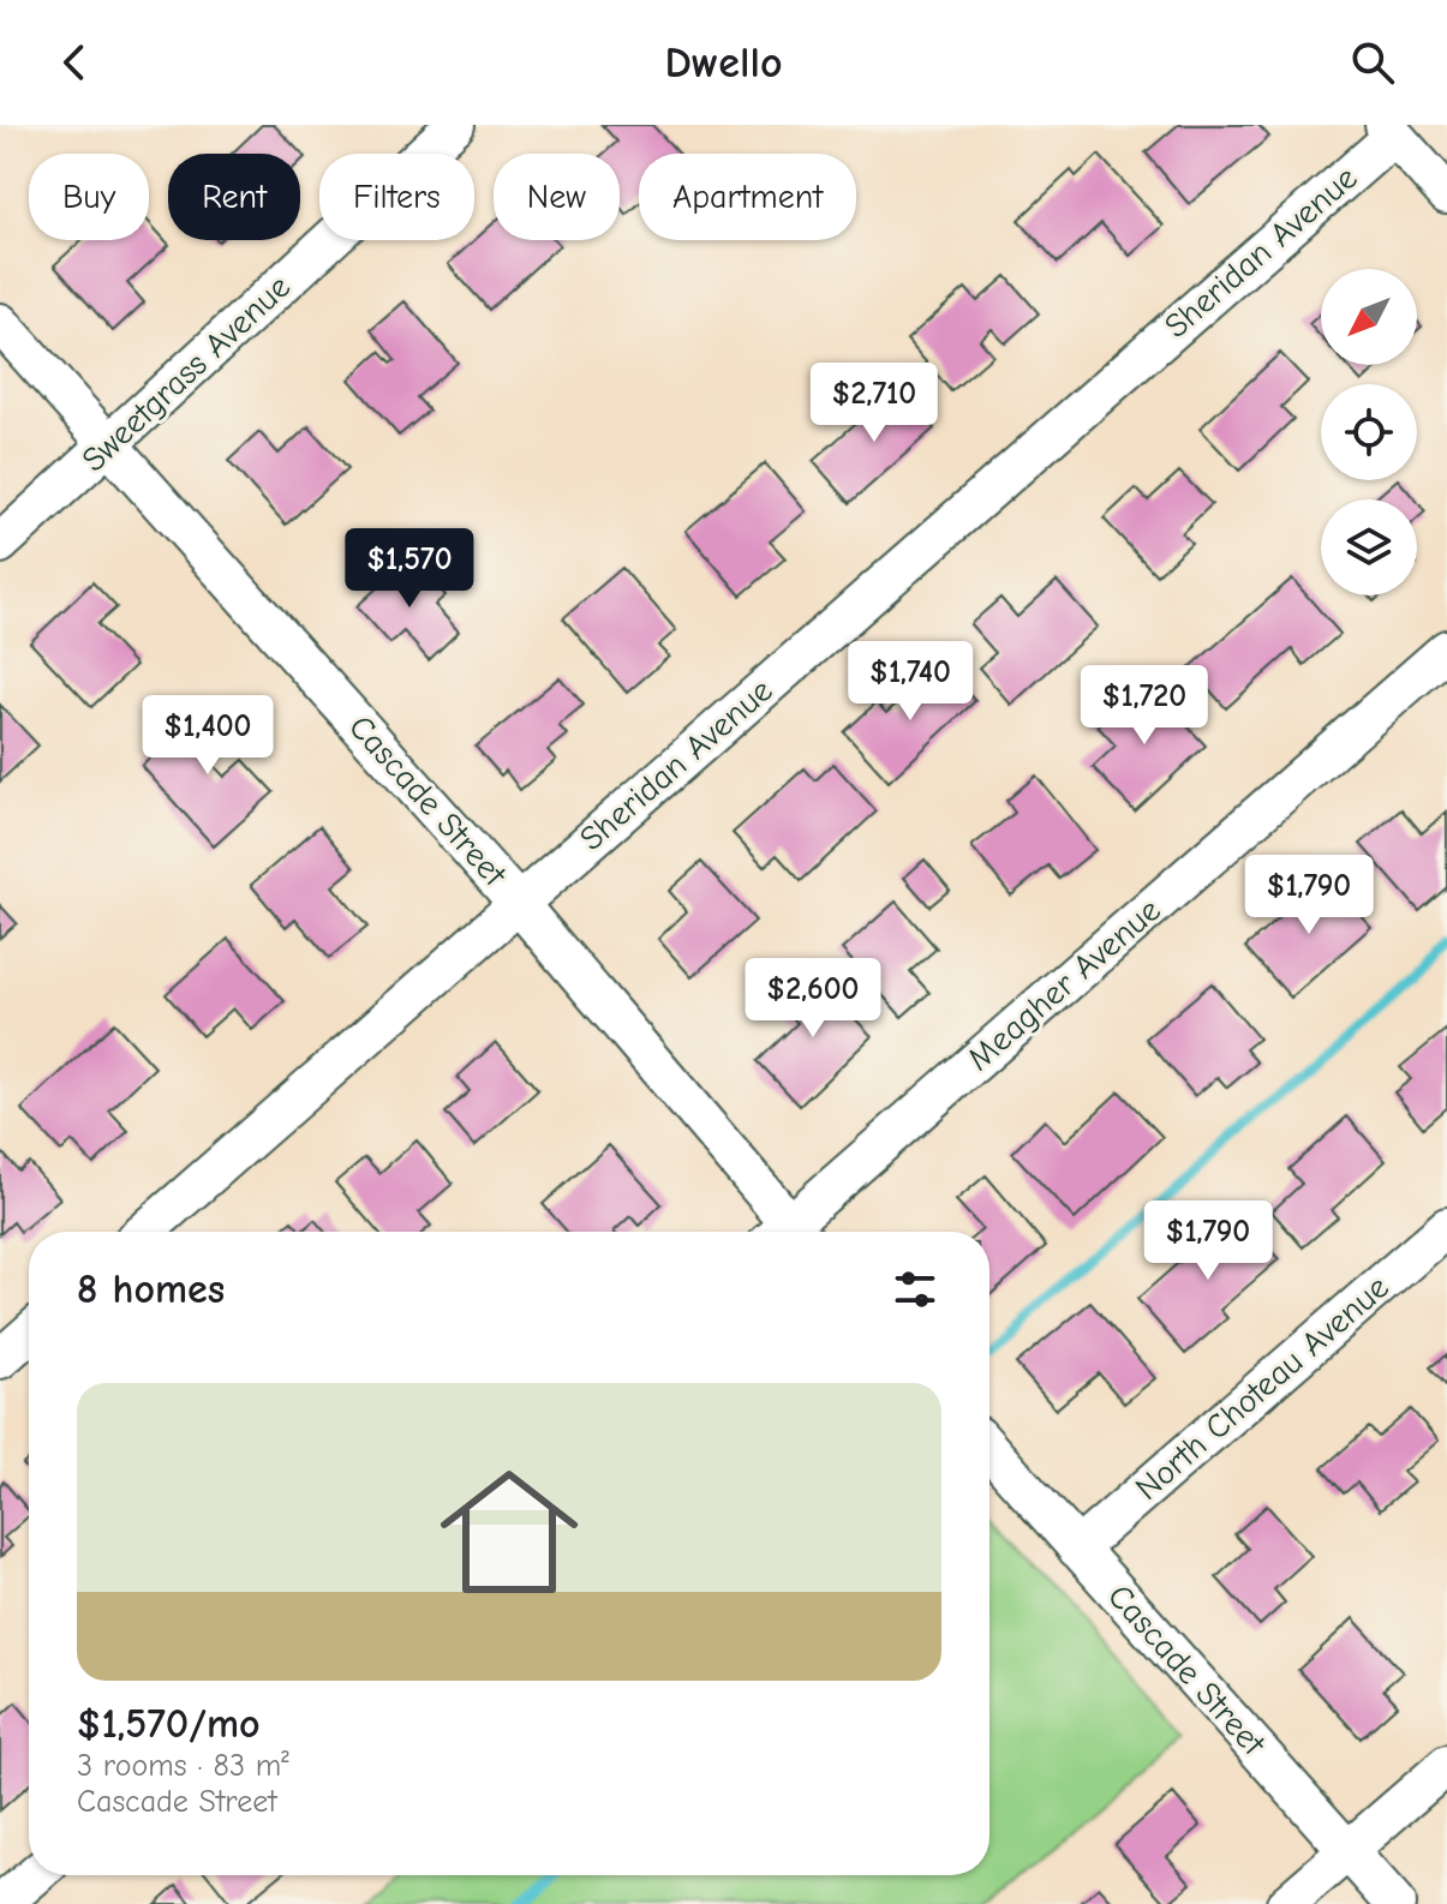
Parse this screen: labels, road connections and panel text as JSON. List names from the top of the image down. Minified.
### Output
{"streets":{"street":["Sheridan Avenue","Sweetgrass Avenue","Cascade Street","Meagher Avenue","North Choteau Avenue"]},"crossings":[["Sheridan Avenue","Cascade Street"],["Sweetgrass Avenue","Cascade Street"],["Cascade Street","North Choteau Avenue"]],"north":"bottom left","page":{"header":"Dwello","chip":["Buy","Rent","Filters","New","Apartment"],"price":["$2,710","$1,570","$1,740","$1,720","$1,400","$1,790","$2,600","$1,790"],"heading":"8 homes","list":[{"name":"$1,570/mo","note":"3 rooms · 83 m² · Cascade Street"}]}}
